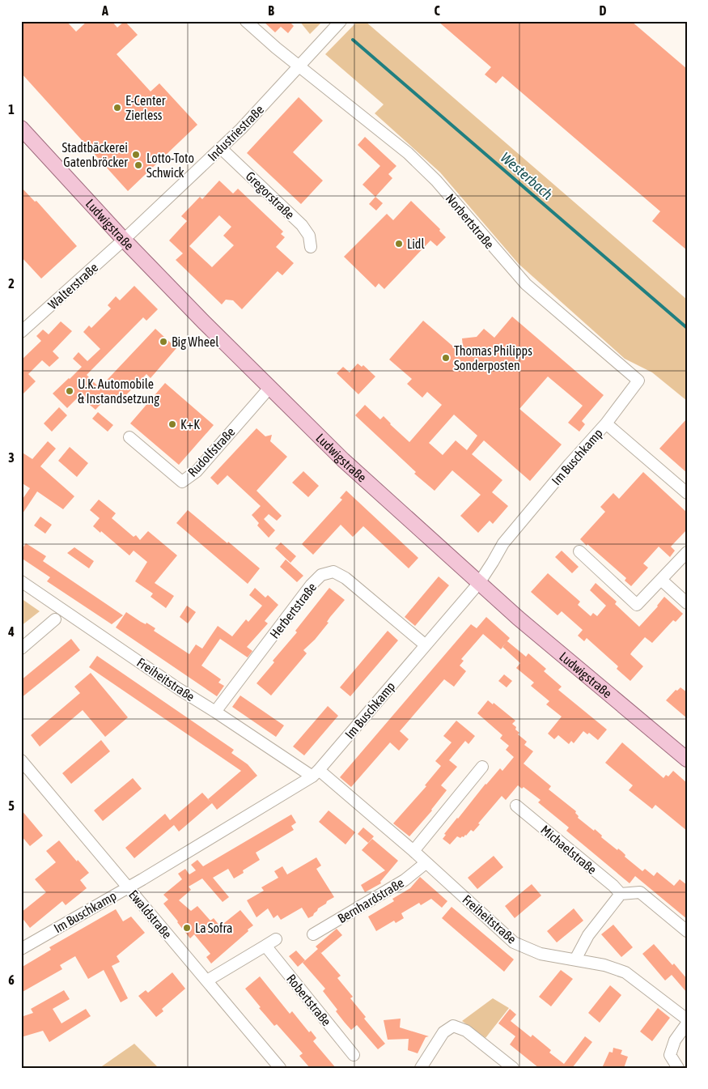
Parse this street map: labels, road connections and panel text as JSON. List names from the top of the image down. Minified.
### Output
{"streets":{"main road":["Ludwigstraße"],"street":["Industriestraße","Gregorstraße","Norbertstraße","Walterstraße","Rudolfstraße","Im Buschkamp","Herbertstraße","Freiheitstraße","Michaelstraße","Bernhardstraße","Ewaldstraße","Robertstraße"]},"crossings":[["Industriestraße","Gregorstraße"],["Industriestraße","Norbertstraße"],["Industriestraße","Ludwigstraße"],["Industriestraße","Walterstraße"],["Norbertstraße","Im Buschkamp"],["Ludwigstraße","Walterstraße"],["Ludwigstraße","Rudolfstraße"],["Ludwigstraße","Im Buschkamp"],["Im Buschkamp","Herbertstraße"],["Im Buschkamp","Freiheitstraße"],["Im Buschkamp","Ewaldstraße"],["Herbertstraße","Freiheitstraße"],["Freiheitstraße","Bernhardstraße"]],"water":["Westerbach"],"places":["E-Center Zierless","Stadtbäckerei Gatenbröcker","Lotto-Toto Schwick","Lidl","Big Wheel","Thomas Philipps Sonderposten","U.K. Automobile & Instandsetzung","K+K","La Sofra"],"grid":{"columns":["A","B","C","D"],"rows":["1","2","3","4","5","6"]}}
